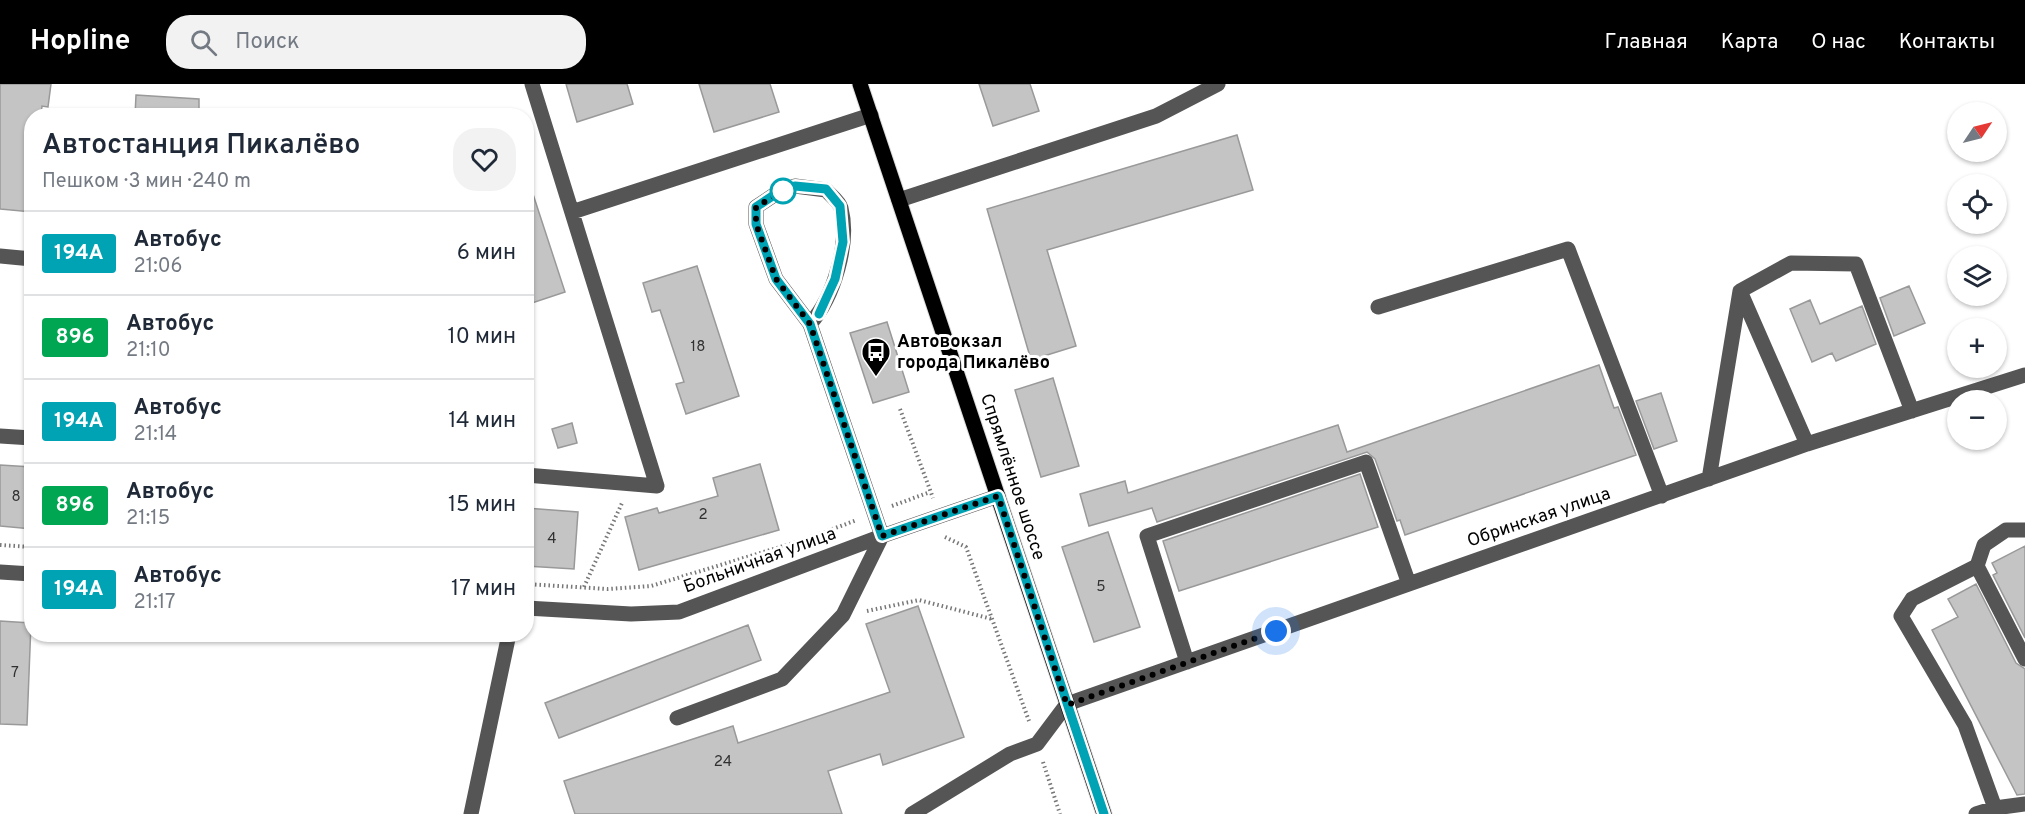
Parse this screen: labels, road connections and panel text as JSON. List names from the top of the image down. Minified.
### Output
{"streets":{"main road":["Спрямлённое шоссе"],"street":["Обринская улица","Больничная улица"]},"crossings":[["Спрямлённое шоссе","Обринская улица"],["Спрямлённое шоссе","Больничная улица"]],"places":{"bus stop":["Автовокзал города Пикалёво"]},"lines":["bus line 194А"],"house_numbers":["18","8","2","4","5","7","24"],"north":"top right","page":{"header":"Hopline","search":"Поиск","nav":["Главная","Карта","О нас","Контакты"],"map_buttons":["+","−"],"heading":["Автостанция Пикалёво","Пешком · 3 мин · 240 m"],"list":[{"mark":"194А","name":"Автобус","note":"21:06","value":"6 мин"},{"mark":"896","name":"Автобус","note":"21:10","value":"10 мин"},{"mark":"194А","name":"Автобус","note":"21:14","value":"14 мин"},{"mark":"896","name":"Автобус","note":"21:15","value":"15 мин"},{"mark":"194А","name":"Автобус","note":"21:17","value":"17 мин"}]}}
